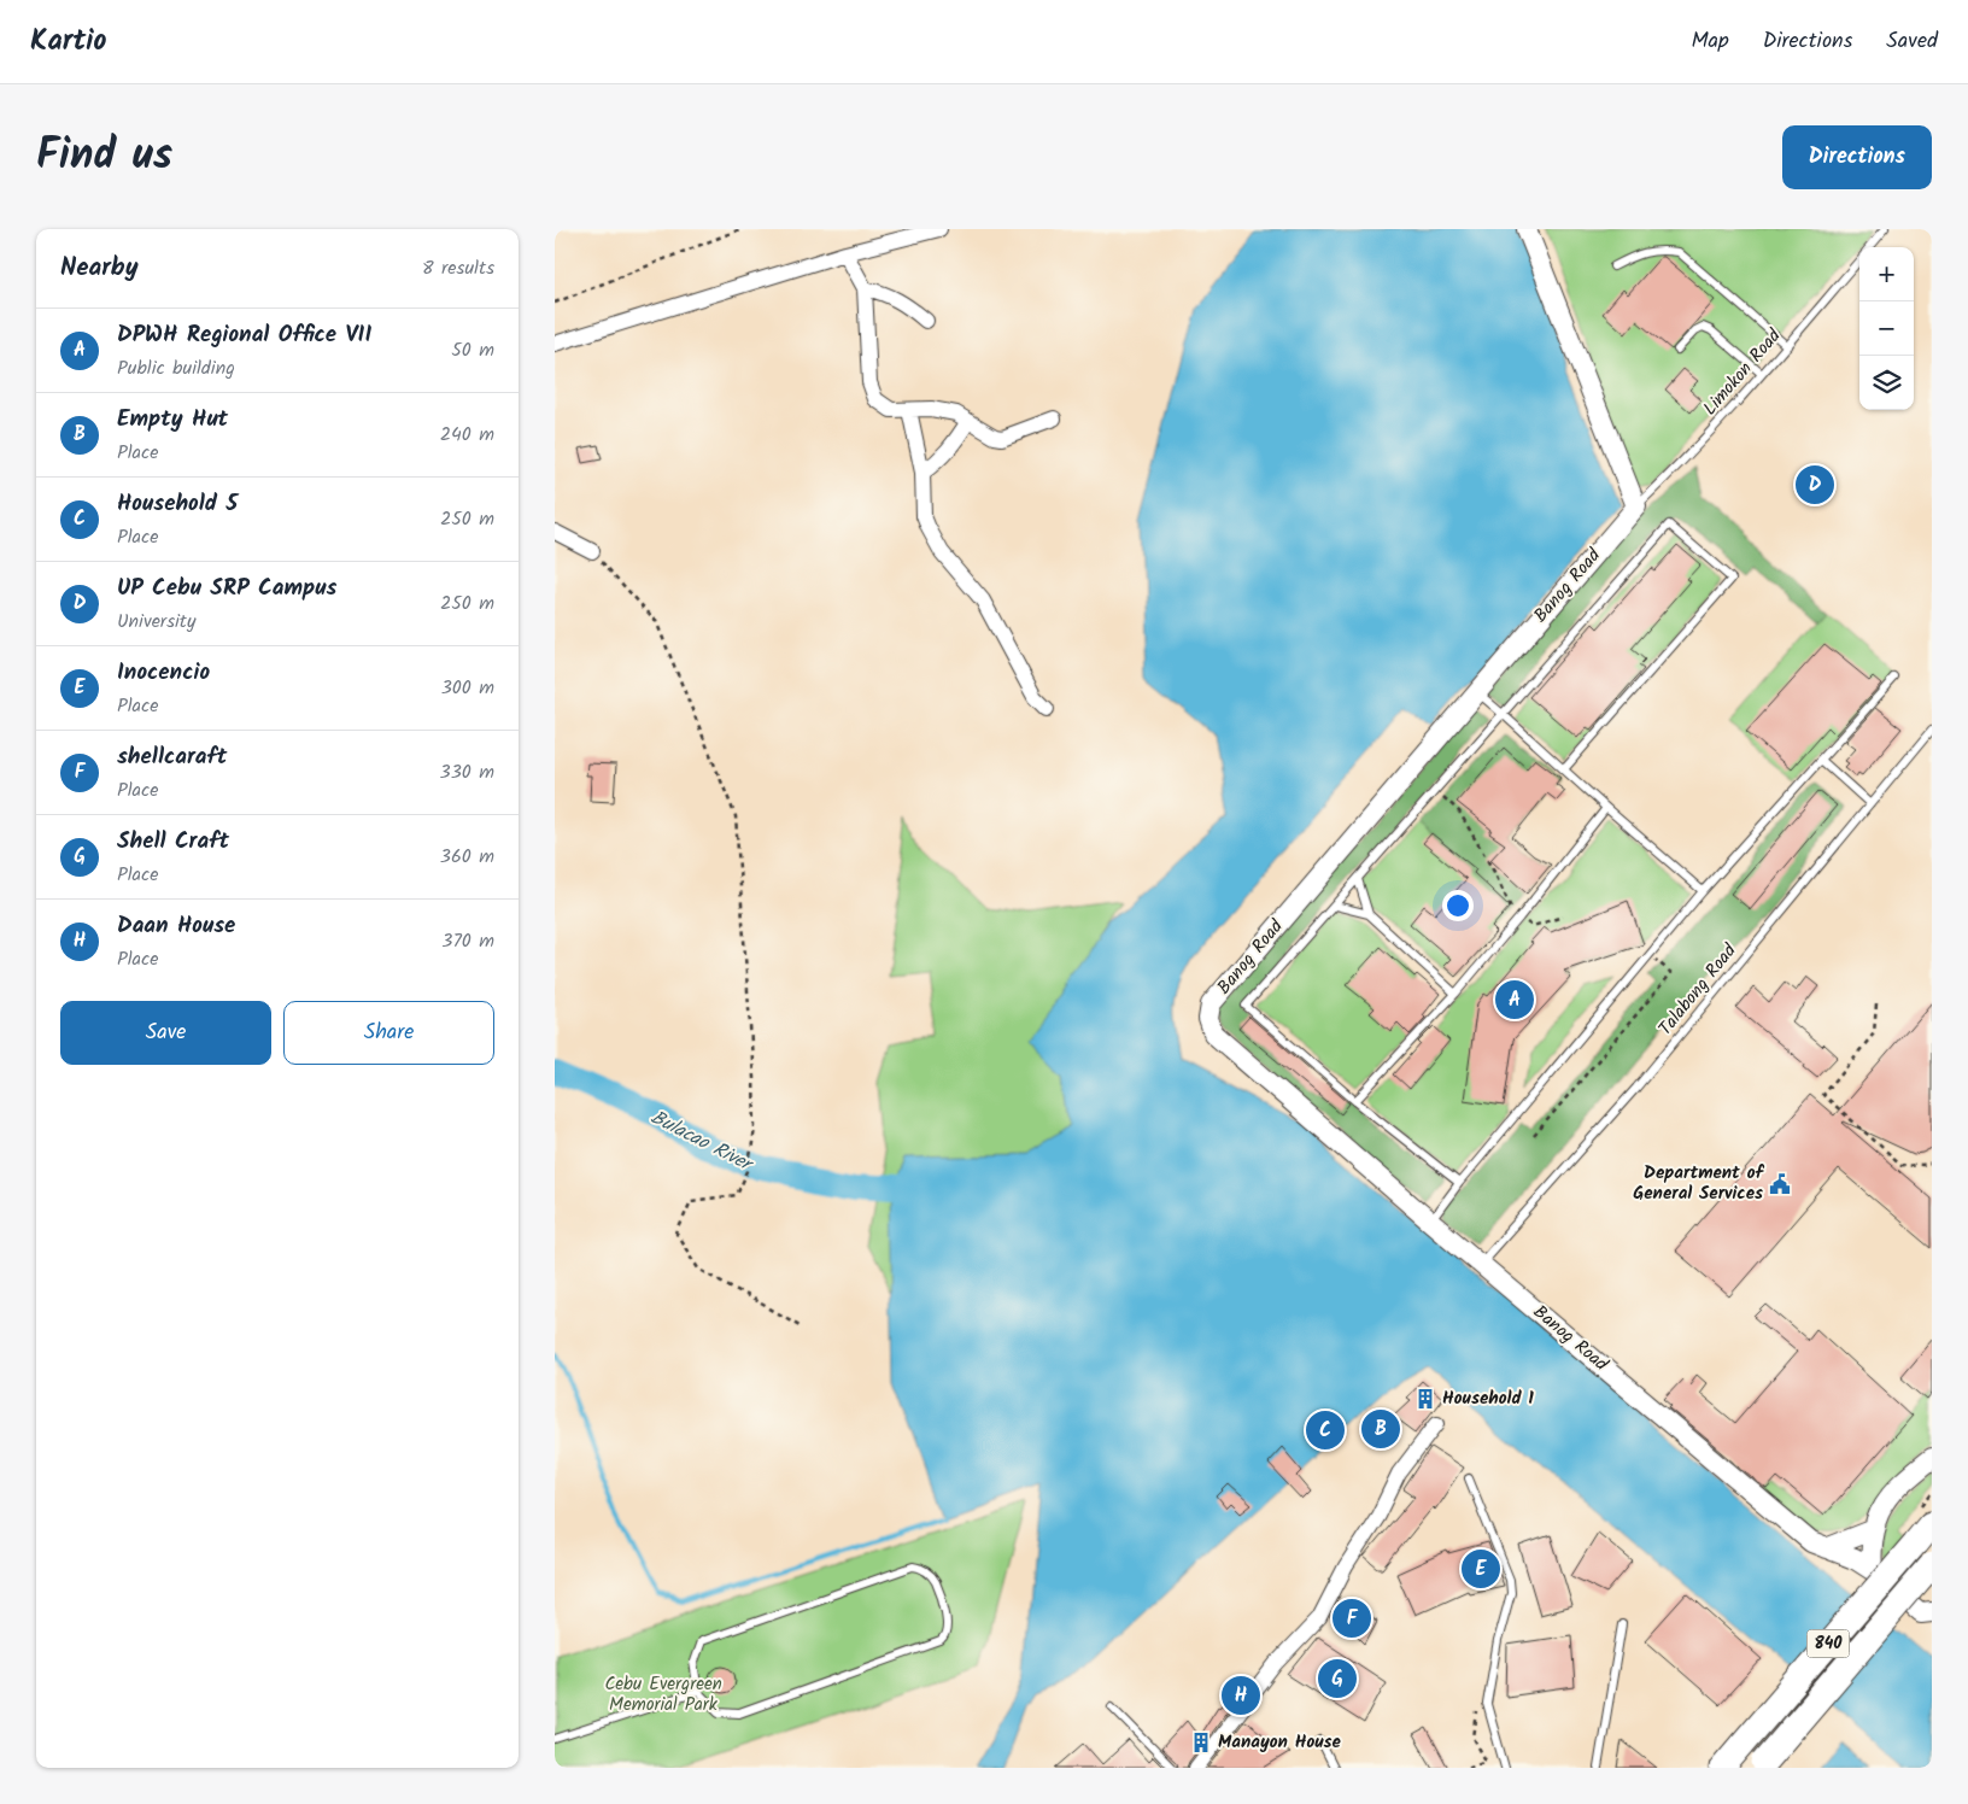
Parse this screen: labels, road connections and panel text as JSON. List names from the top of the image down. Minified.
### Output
{"streets":{"highway":["840"],"street":["Banog Road"],"lane":["Limokon Road","Talabong Road"]},"crossings":[["Limokon Road","Banog Road"],["Banog Road","Talabong Road"]],"water":["Bulacao River"],"parks":["Cebu Evergreen Memorial Park"],"places":{"public building":["Department of General Services"],"building":["Household 1","Manayon House"]},"page":{"header":"Kartio","nav":["Map","Directions","Saved"],"title":"Find us","buttons":["Directions",["Save","Share"]],"heading":["Nearby","8 results"],"map_buttons":["+","−"],"list":[{"mark":"A","name":"DPWH Regional Office VII","note":"Public building","value":"50 m"},{"mark":"B","name":"Empty Hut","note":"Place","value":"240 m"},{"mark":"C","name":"Household 5","note":"Place","value":"250 m"},{"mark":"D","name":"UP Cebu SRP Campus","note":"University","value":"250 m"},{"mark":"E","name":"Inocencio","note":"Place","value":"300 m"},{"mark":"F","name":"shellcaraft","note":"Place","value":"330 m"},{"mark":"G","name":"Shell Craft","note":"Place","value":"360 m"},{"mark":"H","name":"Daan House","note":"Place","value":"370 m"}],"pins":["D","A","B","C","E","F","G","H"]}}
